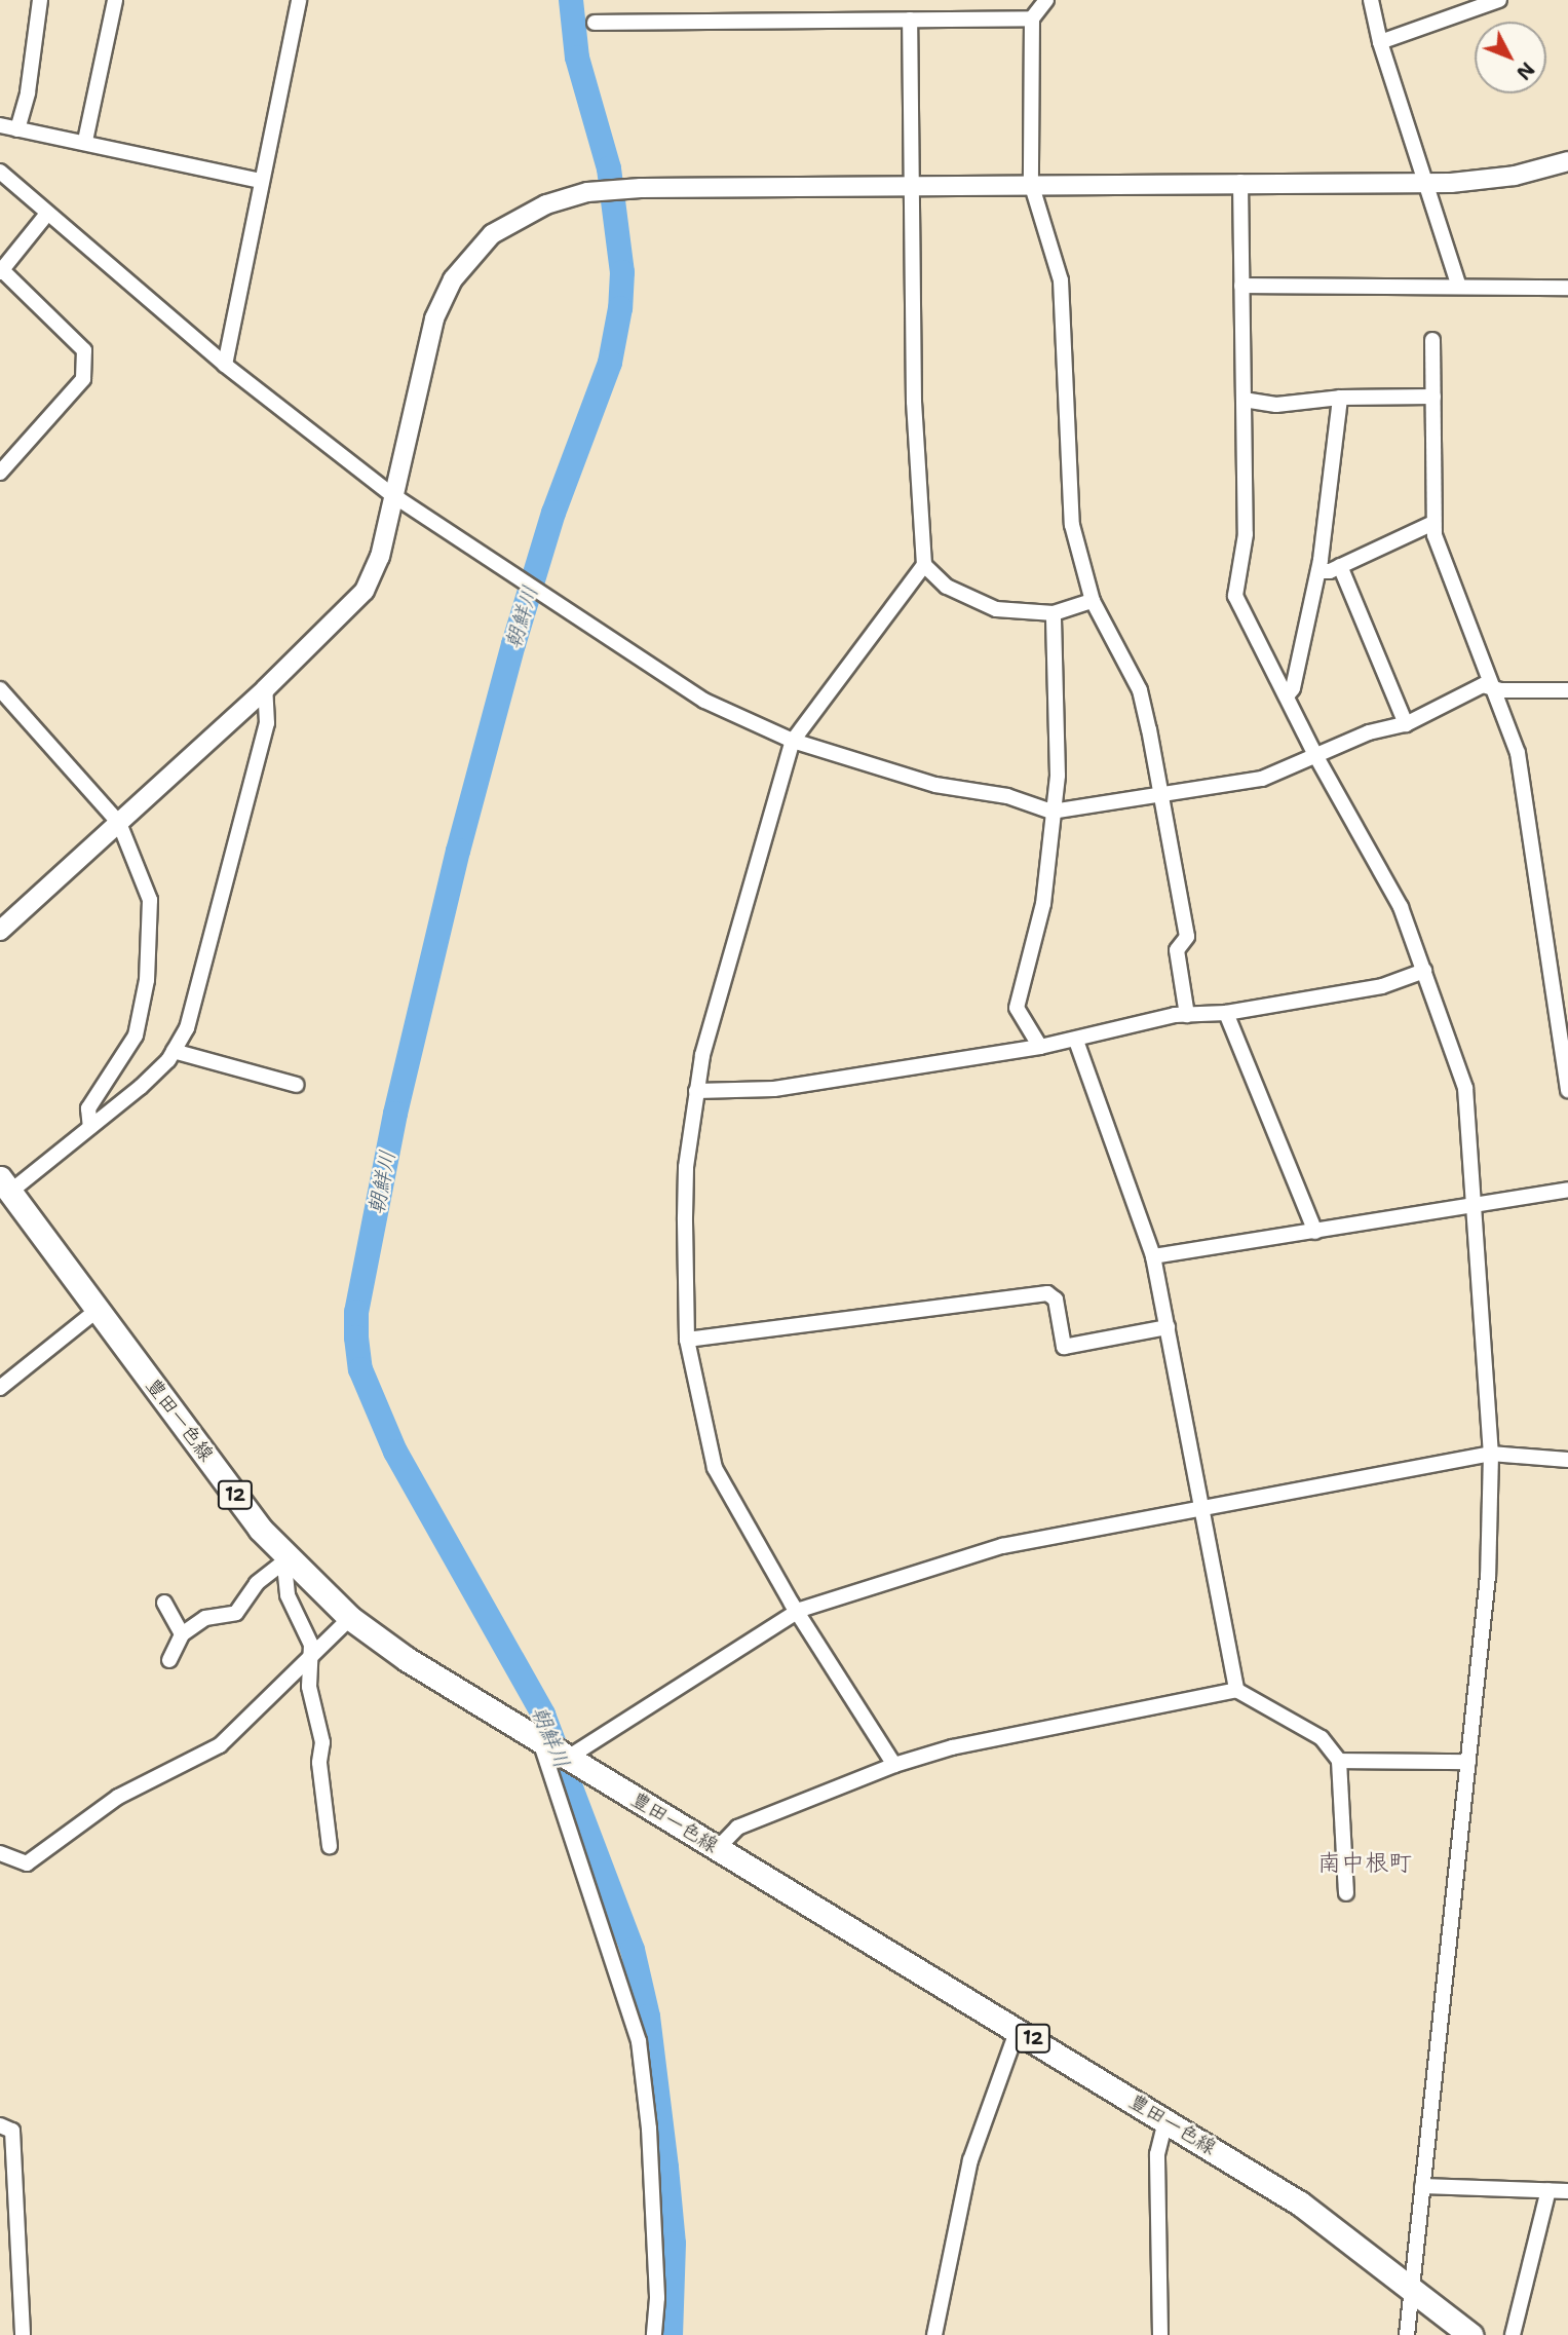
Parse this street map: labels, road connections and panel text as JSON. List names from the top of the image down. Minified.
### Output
{"streets":{"main road":["豊田一色線","12"]},"districts":["南中根町"],"water":["朝鮮川"],"north":"bottom right"}
